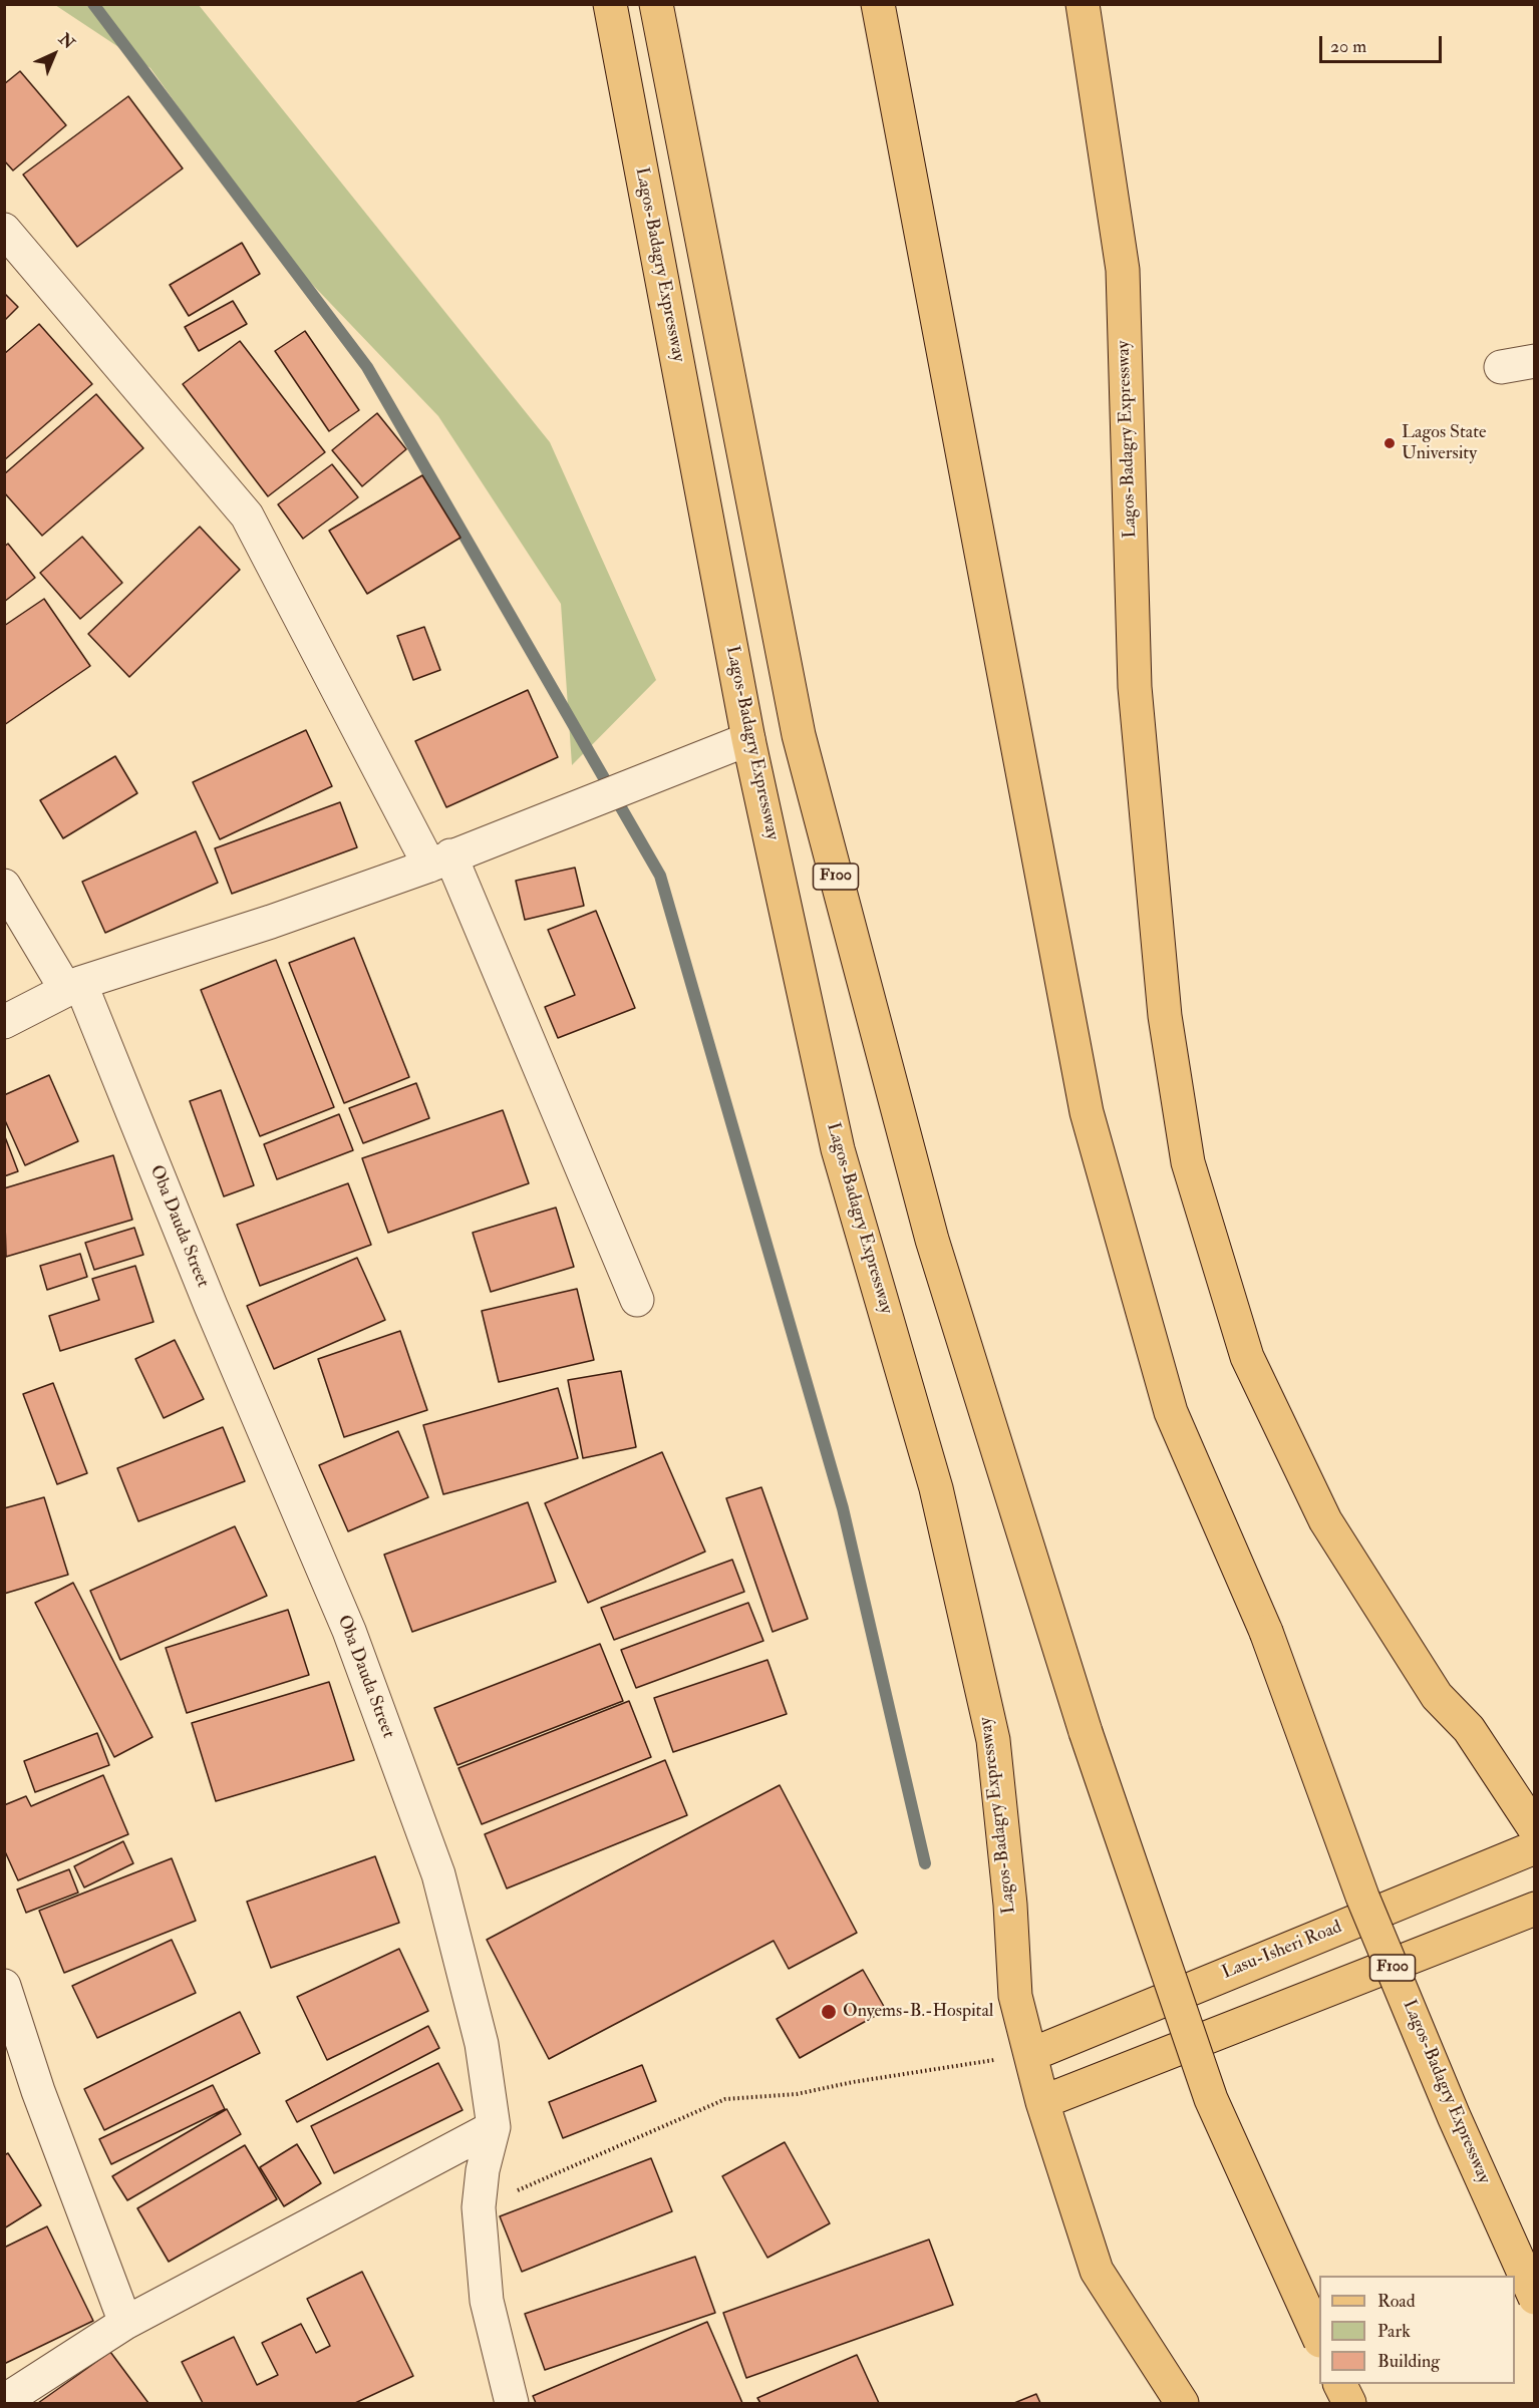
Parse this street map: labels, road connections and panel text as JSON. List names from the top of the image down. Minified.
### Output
{"streets":{"main road":["Lagos-Badagry Expressway","F100","Lasu-Isheri Road"],"street":["Oba Dauda Street"]},"crossings":[["Lagos-Badagry Expressway","Lasu-Isheri Road"]],"places":["Lagos State University","Onyems-B.-Hospital"],"legend":["Road","Park","Building"],"scale_bar":"20 m","north":"top right"}
